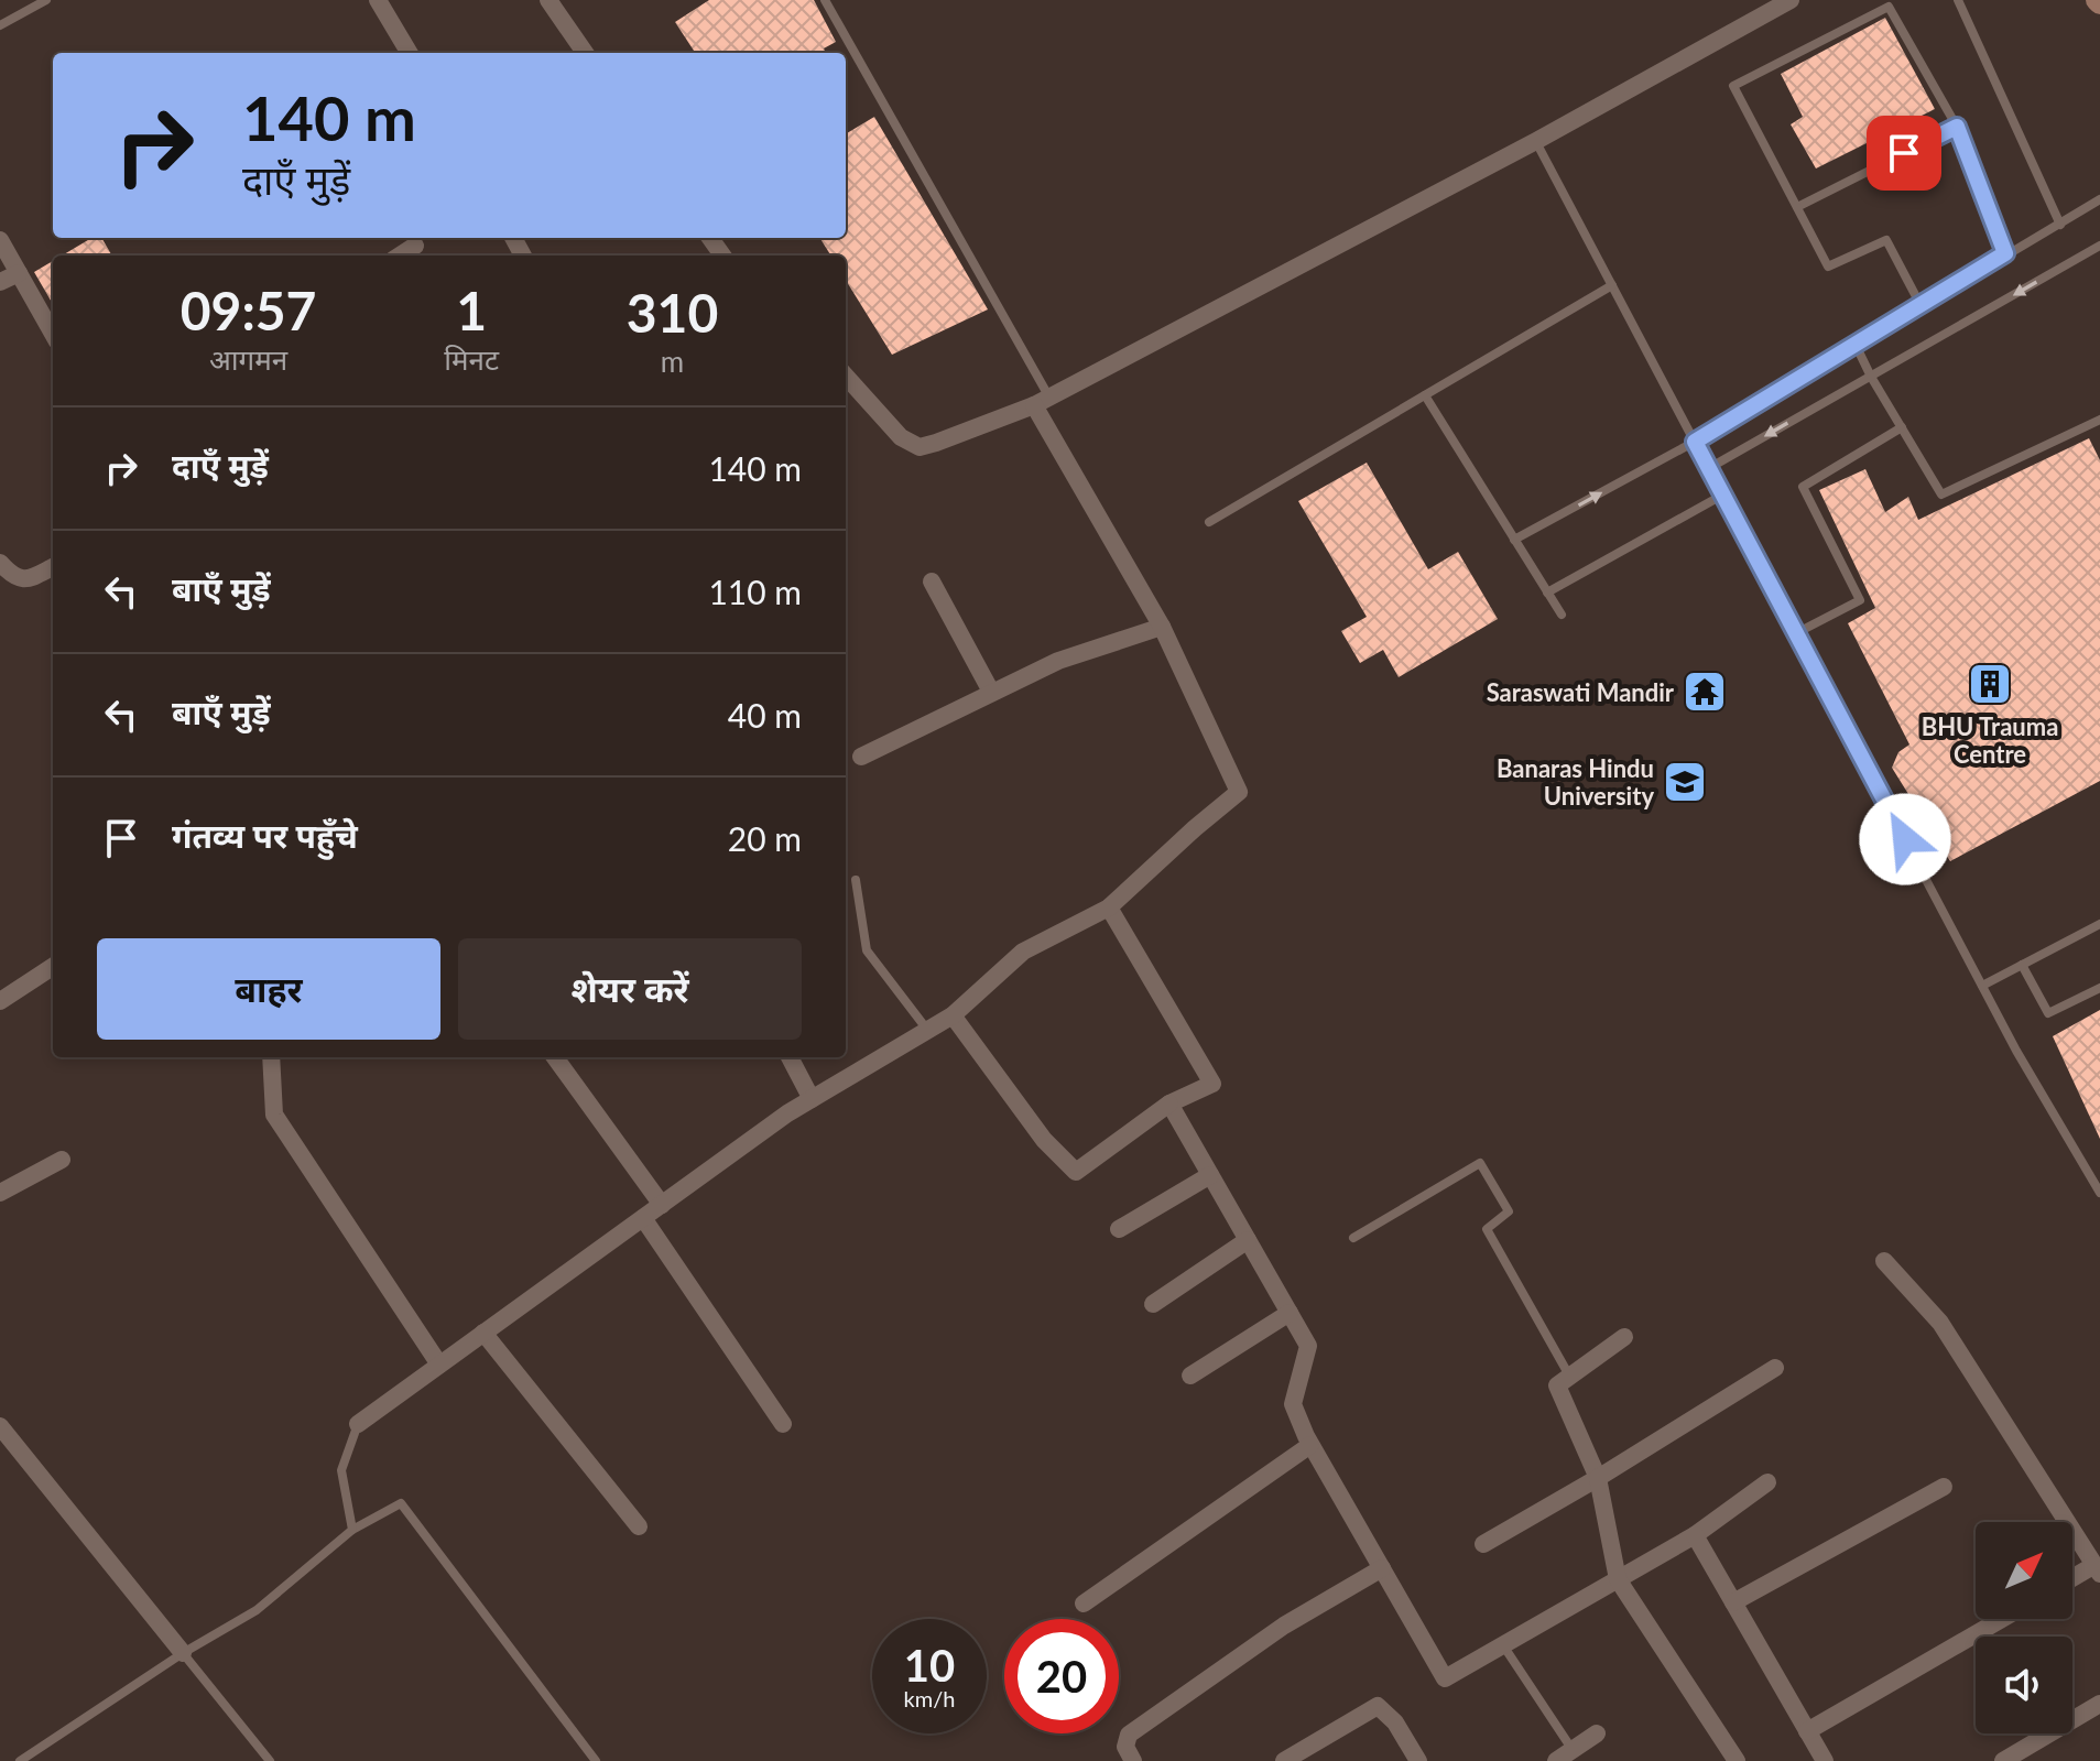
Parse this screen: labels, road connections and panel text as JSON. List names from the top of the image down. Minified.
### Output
{"places":{"building":["BHU Trauma Centre"],"temple":["Saraswati Mandir"],"school or university":["Banaras Hindu University"]},"north":"top right","page":{"turn":["140 m","दाएँ मुड़ें"],"eta":["09:57","आगमन","1","मिनट","310","m"],"list":[{"name":"दाएँ मुड़ें","value":"140 m"},{"name":"बाएँ मुड़ें","value":"110 m"},{"name":"बाएँ मुड़ें","value":"40 m"},{"name":"गंतव्य पर पहुँचे","value":"20 m"}],"buttons":["बाहर","शेयर करें"],"speed":"10 km/h","limit":"20"}}
